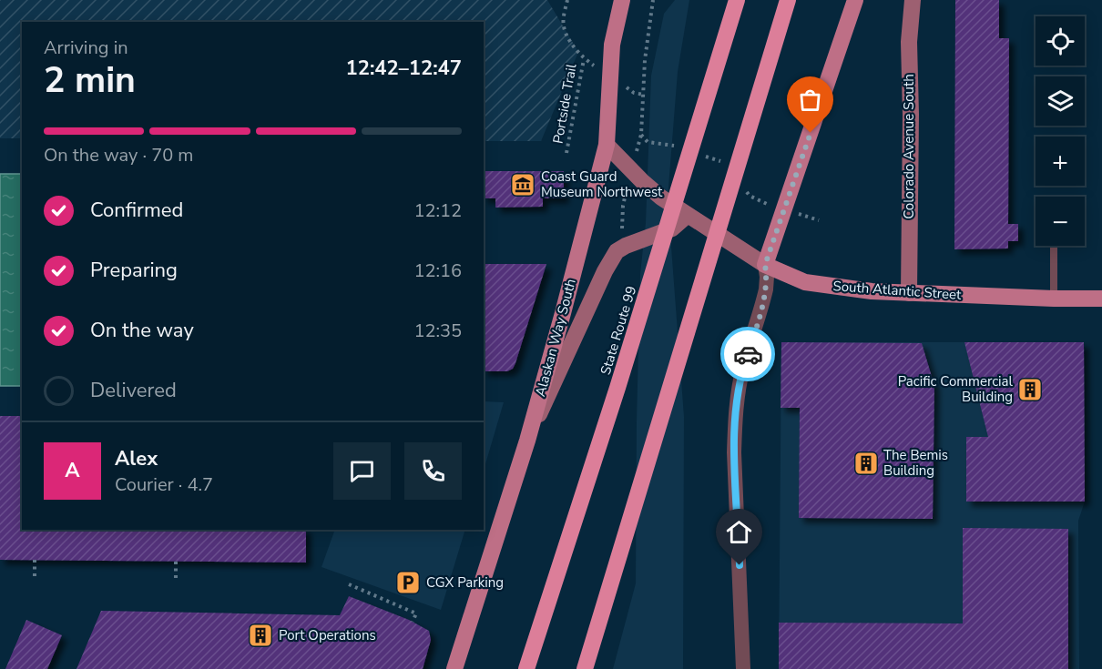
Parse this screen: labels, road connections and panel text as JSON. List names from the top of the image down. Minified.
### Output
{"streets":{"highway":["State Route 99"],"main road":["Colorado Avenue South","South Atlantic Street","Alaskan Way South"],"path":["Portside Trail"]},"crossings":[["Colorado Avenue South","South Atlantic Street"],["South Atlantic Street","Alaskan Way South"]],"places":{"museum":["Coast Guard Museum Northwest"],"building":["Pacific Commercial Building","The Bemis Building","Port Operations"],"parking":["CGX Parking"]},"page":{"map_buttons":["+","−"],"heading":["2 min","Arriving in","12:42–12:47"],"panel":["Alex","Courier · 4.7"],"bar":"On the way · 70 m","list":[["Confirmed","12:12"],["Preparing","12:16"],["On the way","12:35"],"Delivered"],"round":"A"}}
